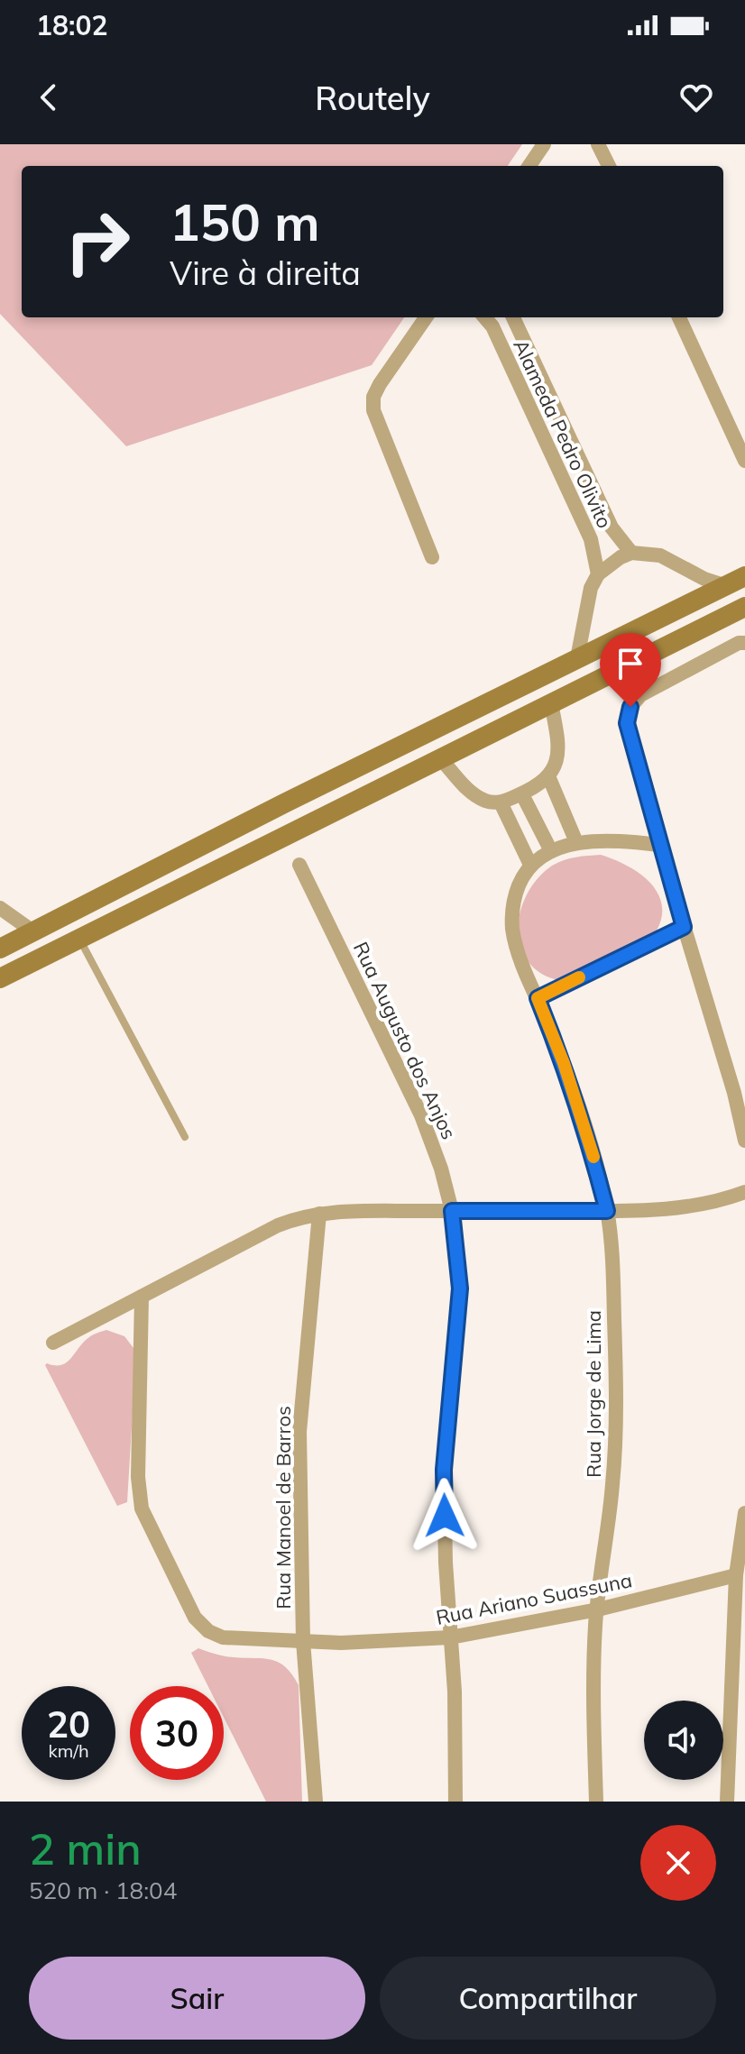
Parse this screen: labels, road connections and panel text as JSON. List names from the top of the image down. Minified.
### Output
{"streets":{"street":["Alameda Pedro Olivito","Rua Augusto dos Anjos","Rua Jorge de Lima","Rua Manoel de Barros","Rua Ariano Suassuna"]},"crossings":[["Rua Augusto dos Anjos","Rua Ariano Suassuna"],["Rua Jorge de Lima","Rua Ariano Suassuna"],["Rua Manoel de Barros","Rua Ariano Suassuna"]],"page":{"status":"18:02","header":"Routely","turn":["150 m","Vire à direita"],"speed":"20 km/h","limit":"30","heading":["2 min","520 m · 18:04"],"buttons":["Sair","Compartilhar"]}}
